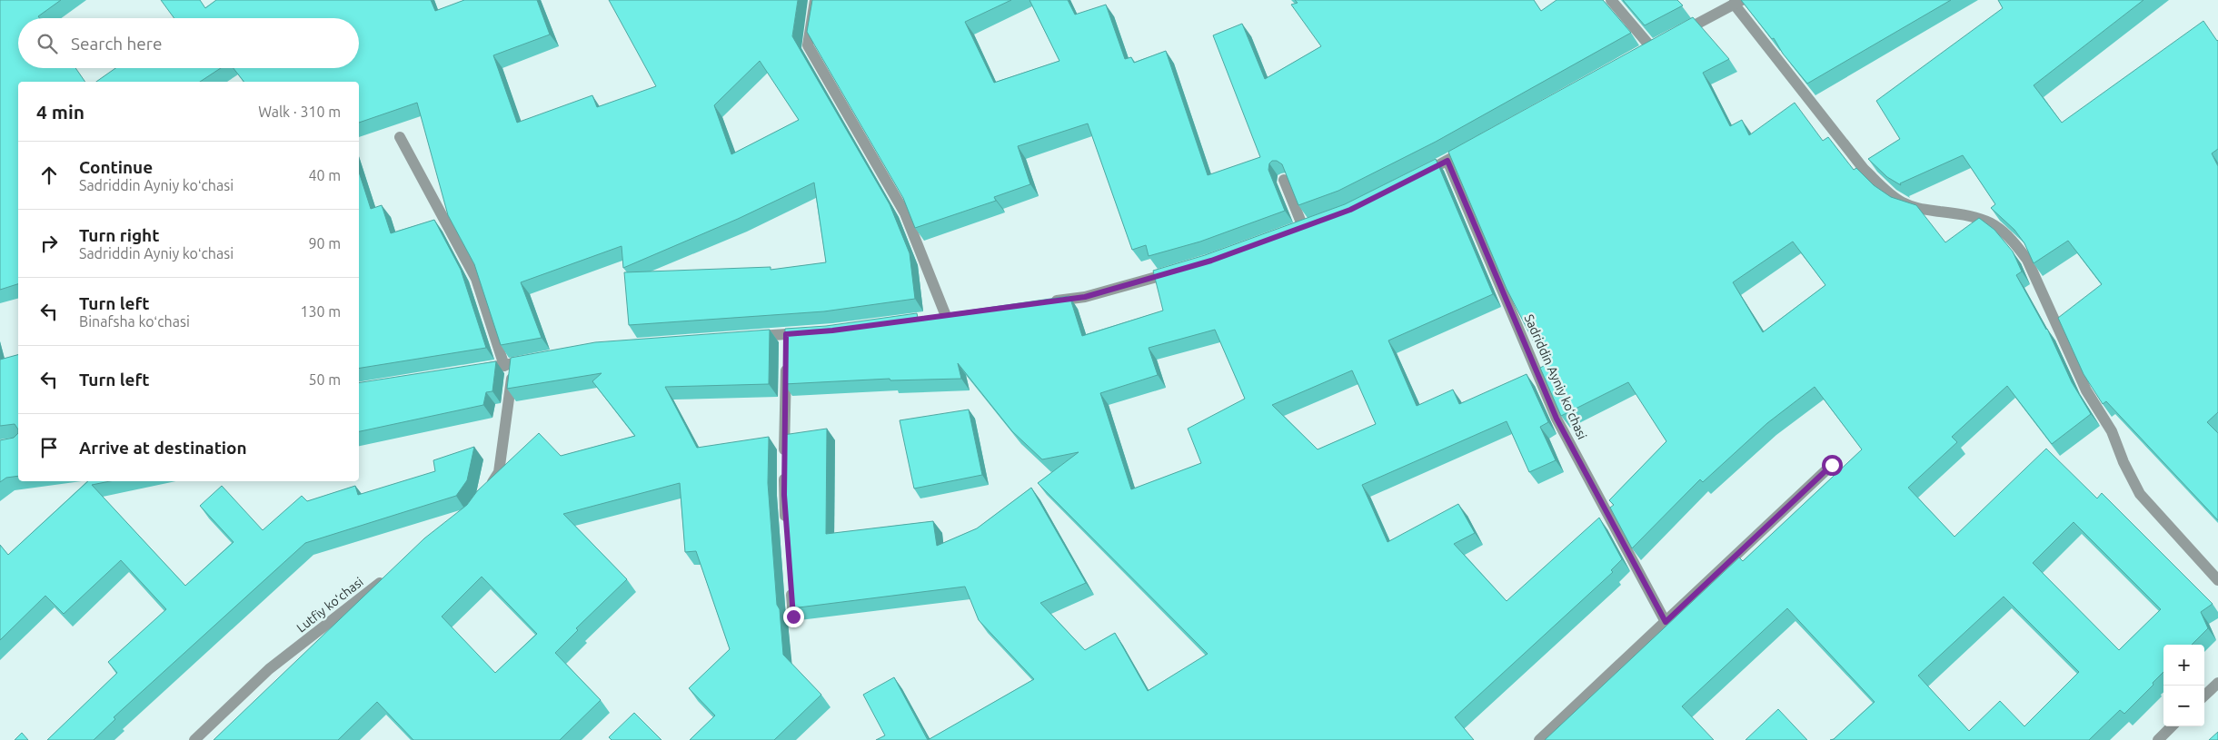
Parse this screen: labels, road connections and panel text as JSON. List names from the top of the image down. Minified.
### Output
{"streets":{"street":["Sadriddin Ayniy koʻchasi","Lutfiy koʻchasi"]},"page":{"search":"Search here","heading":["4 min","Walk · 310 m"],"list":[["Continue","Sadriddin Ayniy koʻchasi","40 m"],["Turn right","Sadriddin Ayniy koʻchasi","90 m"],["Turn left","Binafsha koʻchasi","130 m"],["Turn left","50 m"],"Arrive at destination"],"map_buttons":["+","−"]}}
